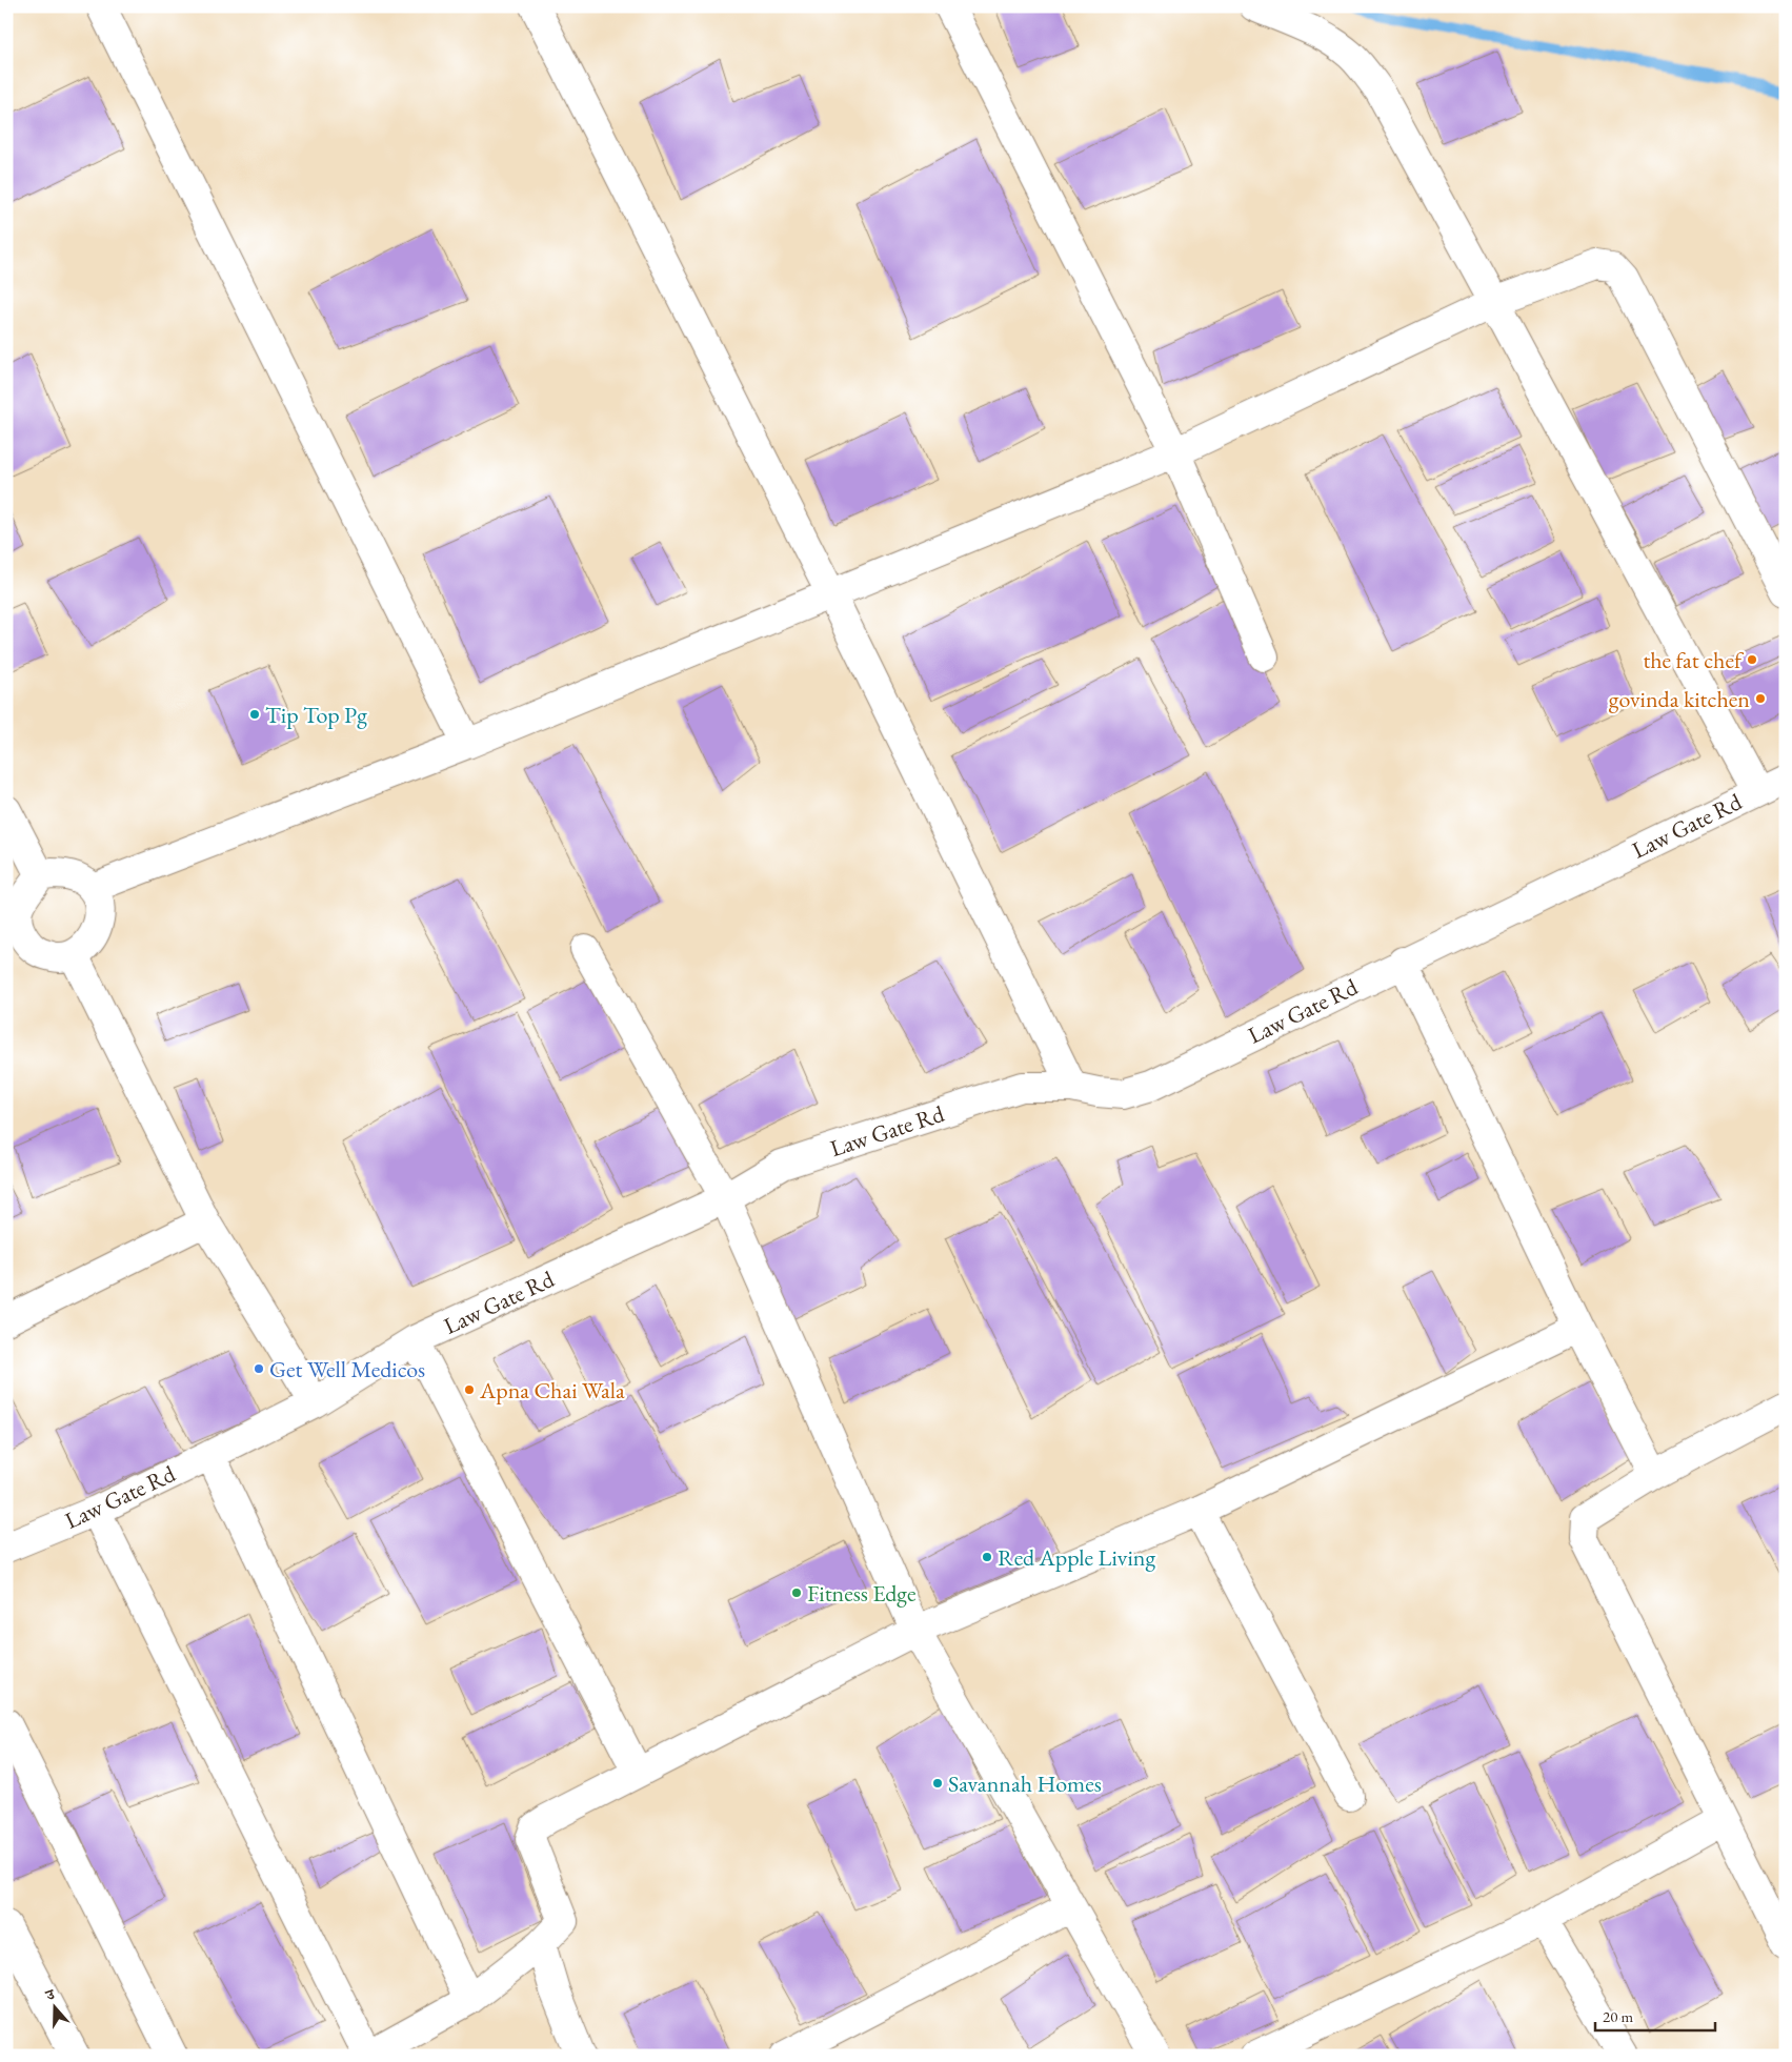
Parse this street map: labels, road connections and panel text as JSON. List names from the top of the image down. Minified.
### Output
{"streets":{"street":["Law Gate Rd"]},"places":["the fat chef","govinda kitchen","Tip Top Pg","Get Well Medicos","Apna Chai Wala","Red Apple Living","Fitness Edge","Savannah Homes"],"scale_bar":"20 m","north":"top"}
